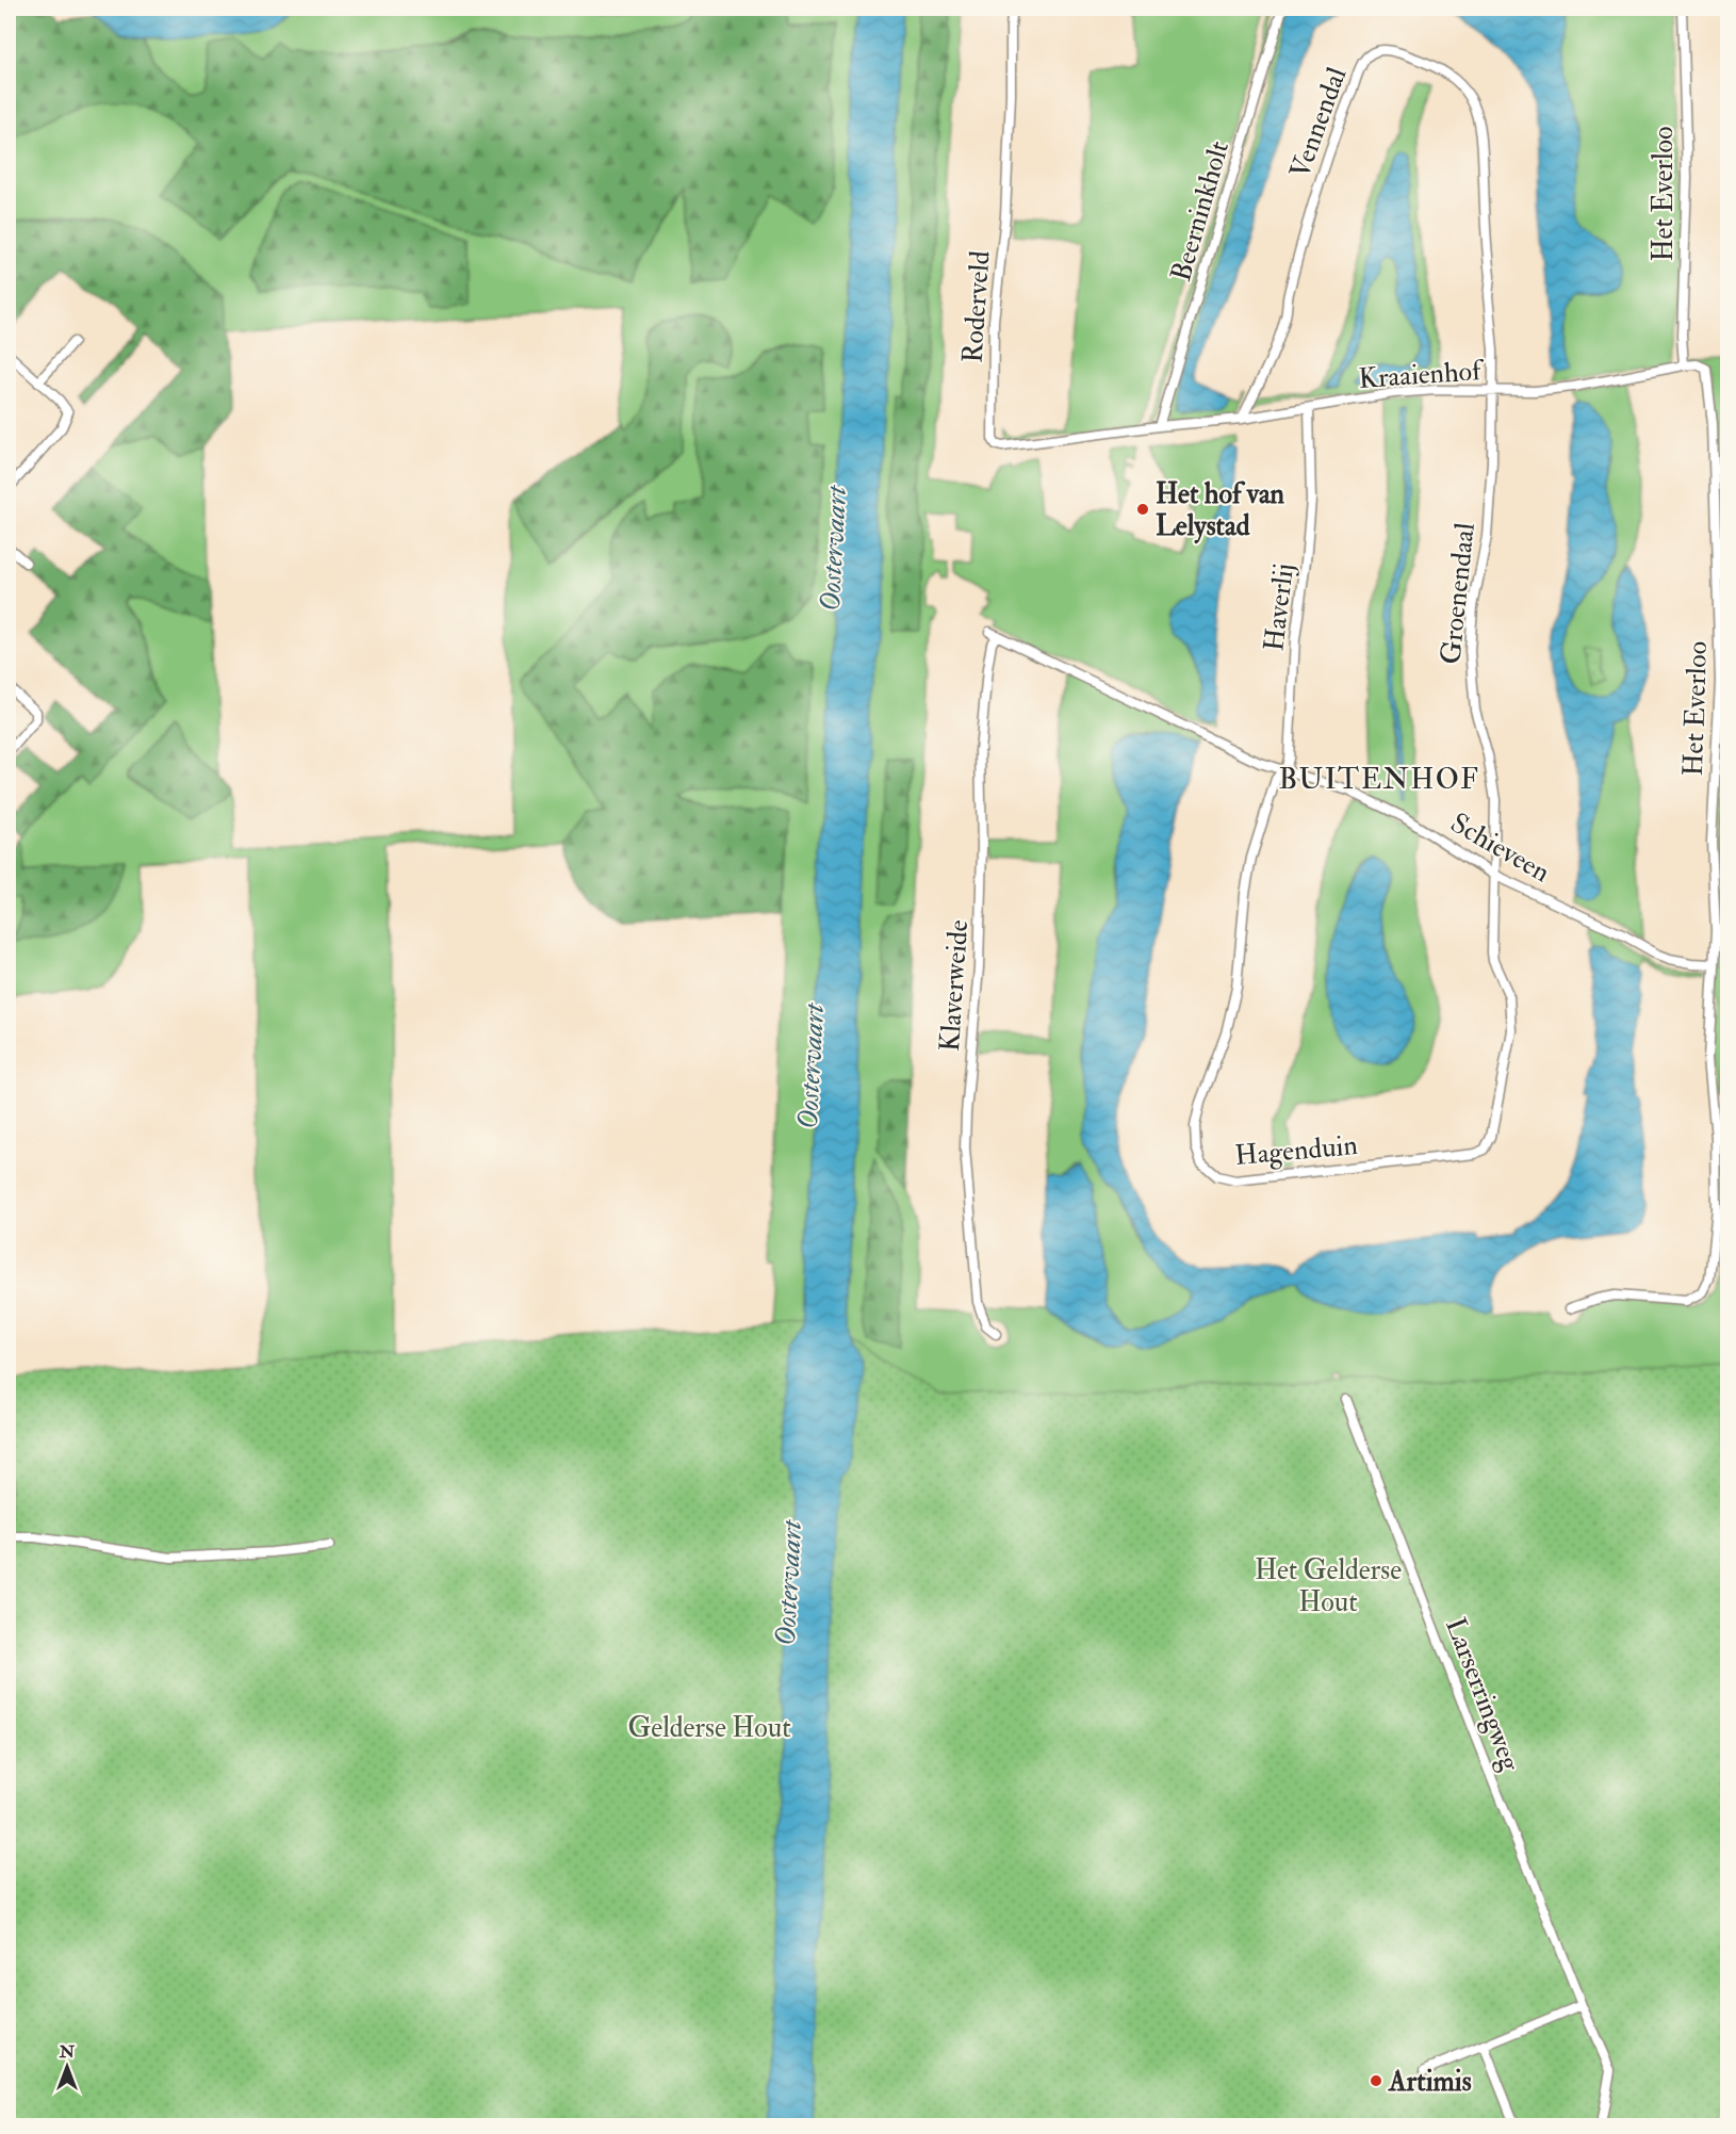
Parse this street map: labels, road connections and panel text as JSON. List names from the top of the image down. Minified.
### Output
{"streets":{"street":["Vennendal","Het Everloo","Beerninkholt","Roderveld","Kraaienhof","Groenendaal","Haverlij","Schieveen","Klaverweide","Hagenduin","Larserringweg"]},"crossings":[["Vennendal","Kraaienhof"],["Vennendal","Groenendaal"],["Het Everloo","Kraaienhof"],["Het Everloo","Schieveen"],["Beerninkholt","Roderveld"],["Beerninkholt","Kraaienhof"],["Roderveld","Kraaienhof"],["Kraaienhof","Groenendaal"],["Kraaienhof","Haverlij"],["Groenendaal","Schieveen"],["Groenendaal","Hagenduin"],["Haverlij","Schieveen"],["Haverlij","Hagenduin"],["Schieveen","Klaverweide"],["Schieveen","Hagenduin"]],"districts":["BUITENHOF"],"water":["Oostervaart"],"parks":["Het Gelderse Hout","Gelderse Hout"],"places":["Het hof van Lelystad","Artimis"],"north":"top"}
